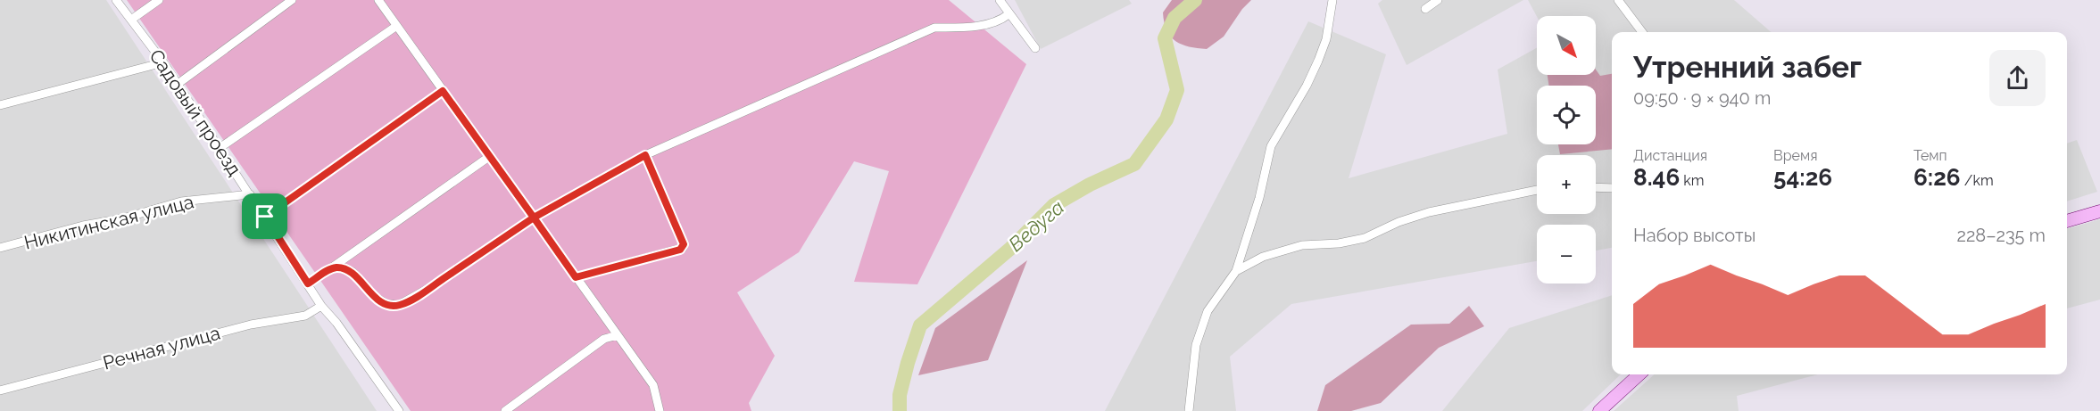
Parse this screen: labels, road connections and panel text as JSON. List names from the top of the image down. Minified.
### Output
{"streets":{"street":["Садовый проезд","Никитинская улица","Речная улица"]},"crossings":[["Садовый проезд","Никитинская улица"],["Садовый проезд","Речная улица"]],"water":["Ведуга"],"north":"bottom right","page":{"map_buttons":["+","−"],"heading":["Утренний забег","09:50 · 9 × 940 m"],"stats":[["Дистанция","8.46 km"],["Время","54:26"],["Темп","6:26 /km"]],"chart":["Набор высоты","228–235 m"]}}
